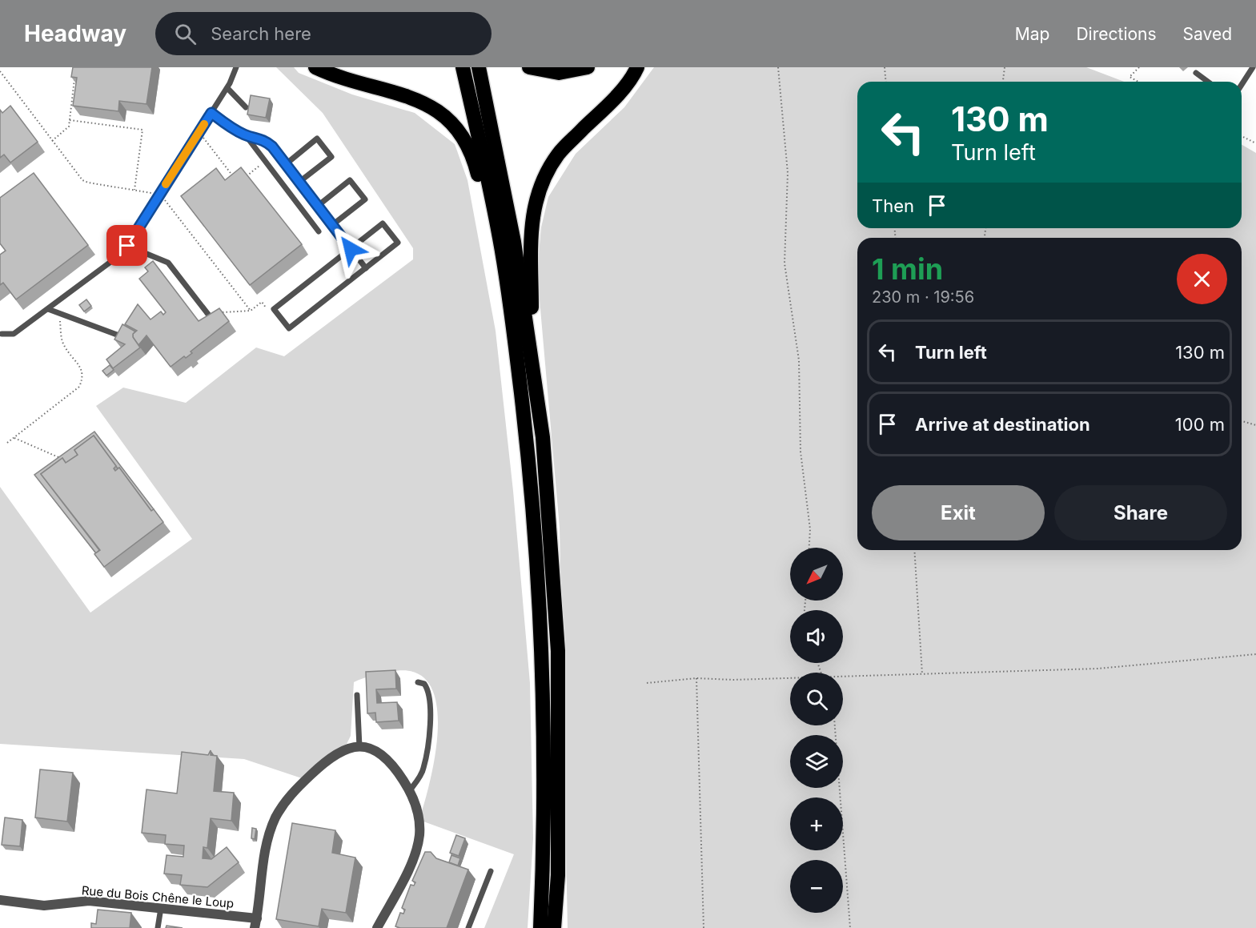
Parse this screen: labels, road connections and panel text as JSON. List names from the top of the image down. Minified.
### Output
{"streets":{"street":["Rue du Bois Chêne le Loup"]},"north":"bottom left","page":{"header":"Headway","search":"Search here","nav":["Map","Directions","Saved"],"turn":["130 m","Turn left"],"then":"Then","heading":["1 min","230 m · 19:56"],"list":[{"name":"Turn left","value":"130 m"},{"name":"Arrive at destination","value":"100 m"}],"buttons":["Exit","Share"],"map_buttons":["+","−"]}}
